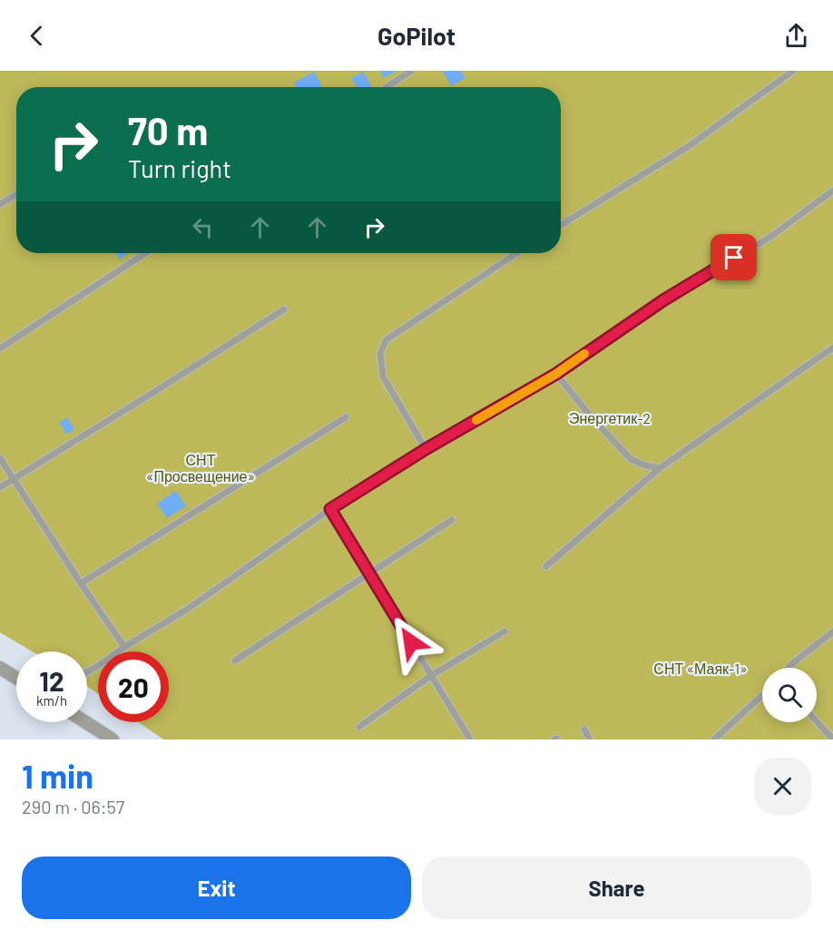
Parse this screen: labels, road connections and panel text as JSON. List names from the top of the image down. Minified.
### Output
{"parks":["Энергетик-2","СНТ «Просвещение»","СНТ «Маяк-1»"],"page":{"header":"GoPilot","turn":["70 m","Turn right"],"speed":"12 km/h","limit":"20","heading":["1 min","290 m · 06:57"],"buttons":["Exit","Share"]}}
